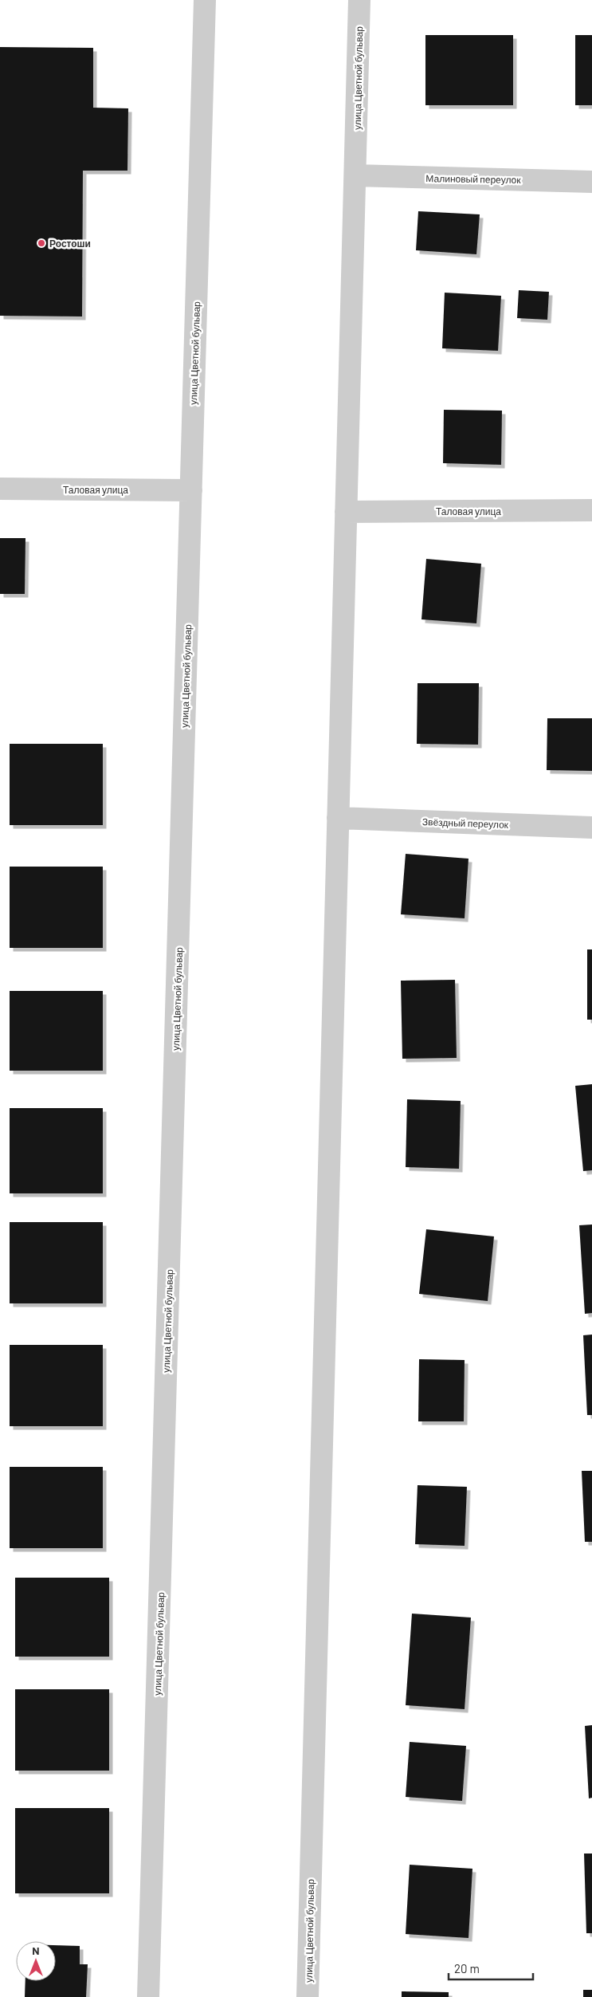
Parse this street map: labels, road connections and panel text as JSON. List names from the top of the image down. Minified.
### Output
{"streets":{"street":["улица Цветной бульвар","Малиновый переулок","Таловая улица","Звёздный переулок"]},"crossings":[["улица Цветной бульвар","Малиновый переулок"],["улица Цветной бульвар","Таловая улица"],["улица Цветной бульвар","Звёздный переулок"]],"places":["Ростоши"],"scale_bar":"20 m","north":"top"}
